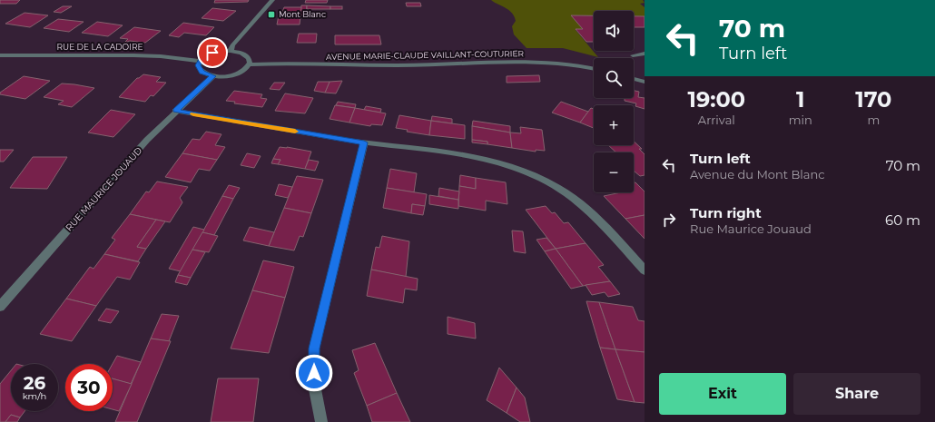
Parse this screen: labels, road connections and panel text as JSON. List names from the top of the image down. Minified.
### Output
{"streets":{"street":["RUE DE LA CADOIRE","AVENUE MARIE-CLAUDE VAILLANT-COUTURIER","RUE MAURICE JOUAUD"]},"places":{"transit":["Mont Blanc"]},"page":{"turn":["70 m","Turn left"],"map_buttons":["+","−"],"eta":["19:00","Arrival","1","min","170","m"],"list":[{"name":"Turn left","note":"Avenue du Mont Blanc","value":"70 m"},{"name":"Turn right","note":"Rue Maurice Jouaud","value":"60 m"}],"speed":"26 km/h","limit":"30","buttons":["Exit","Share"]}}
